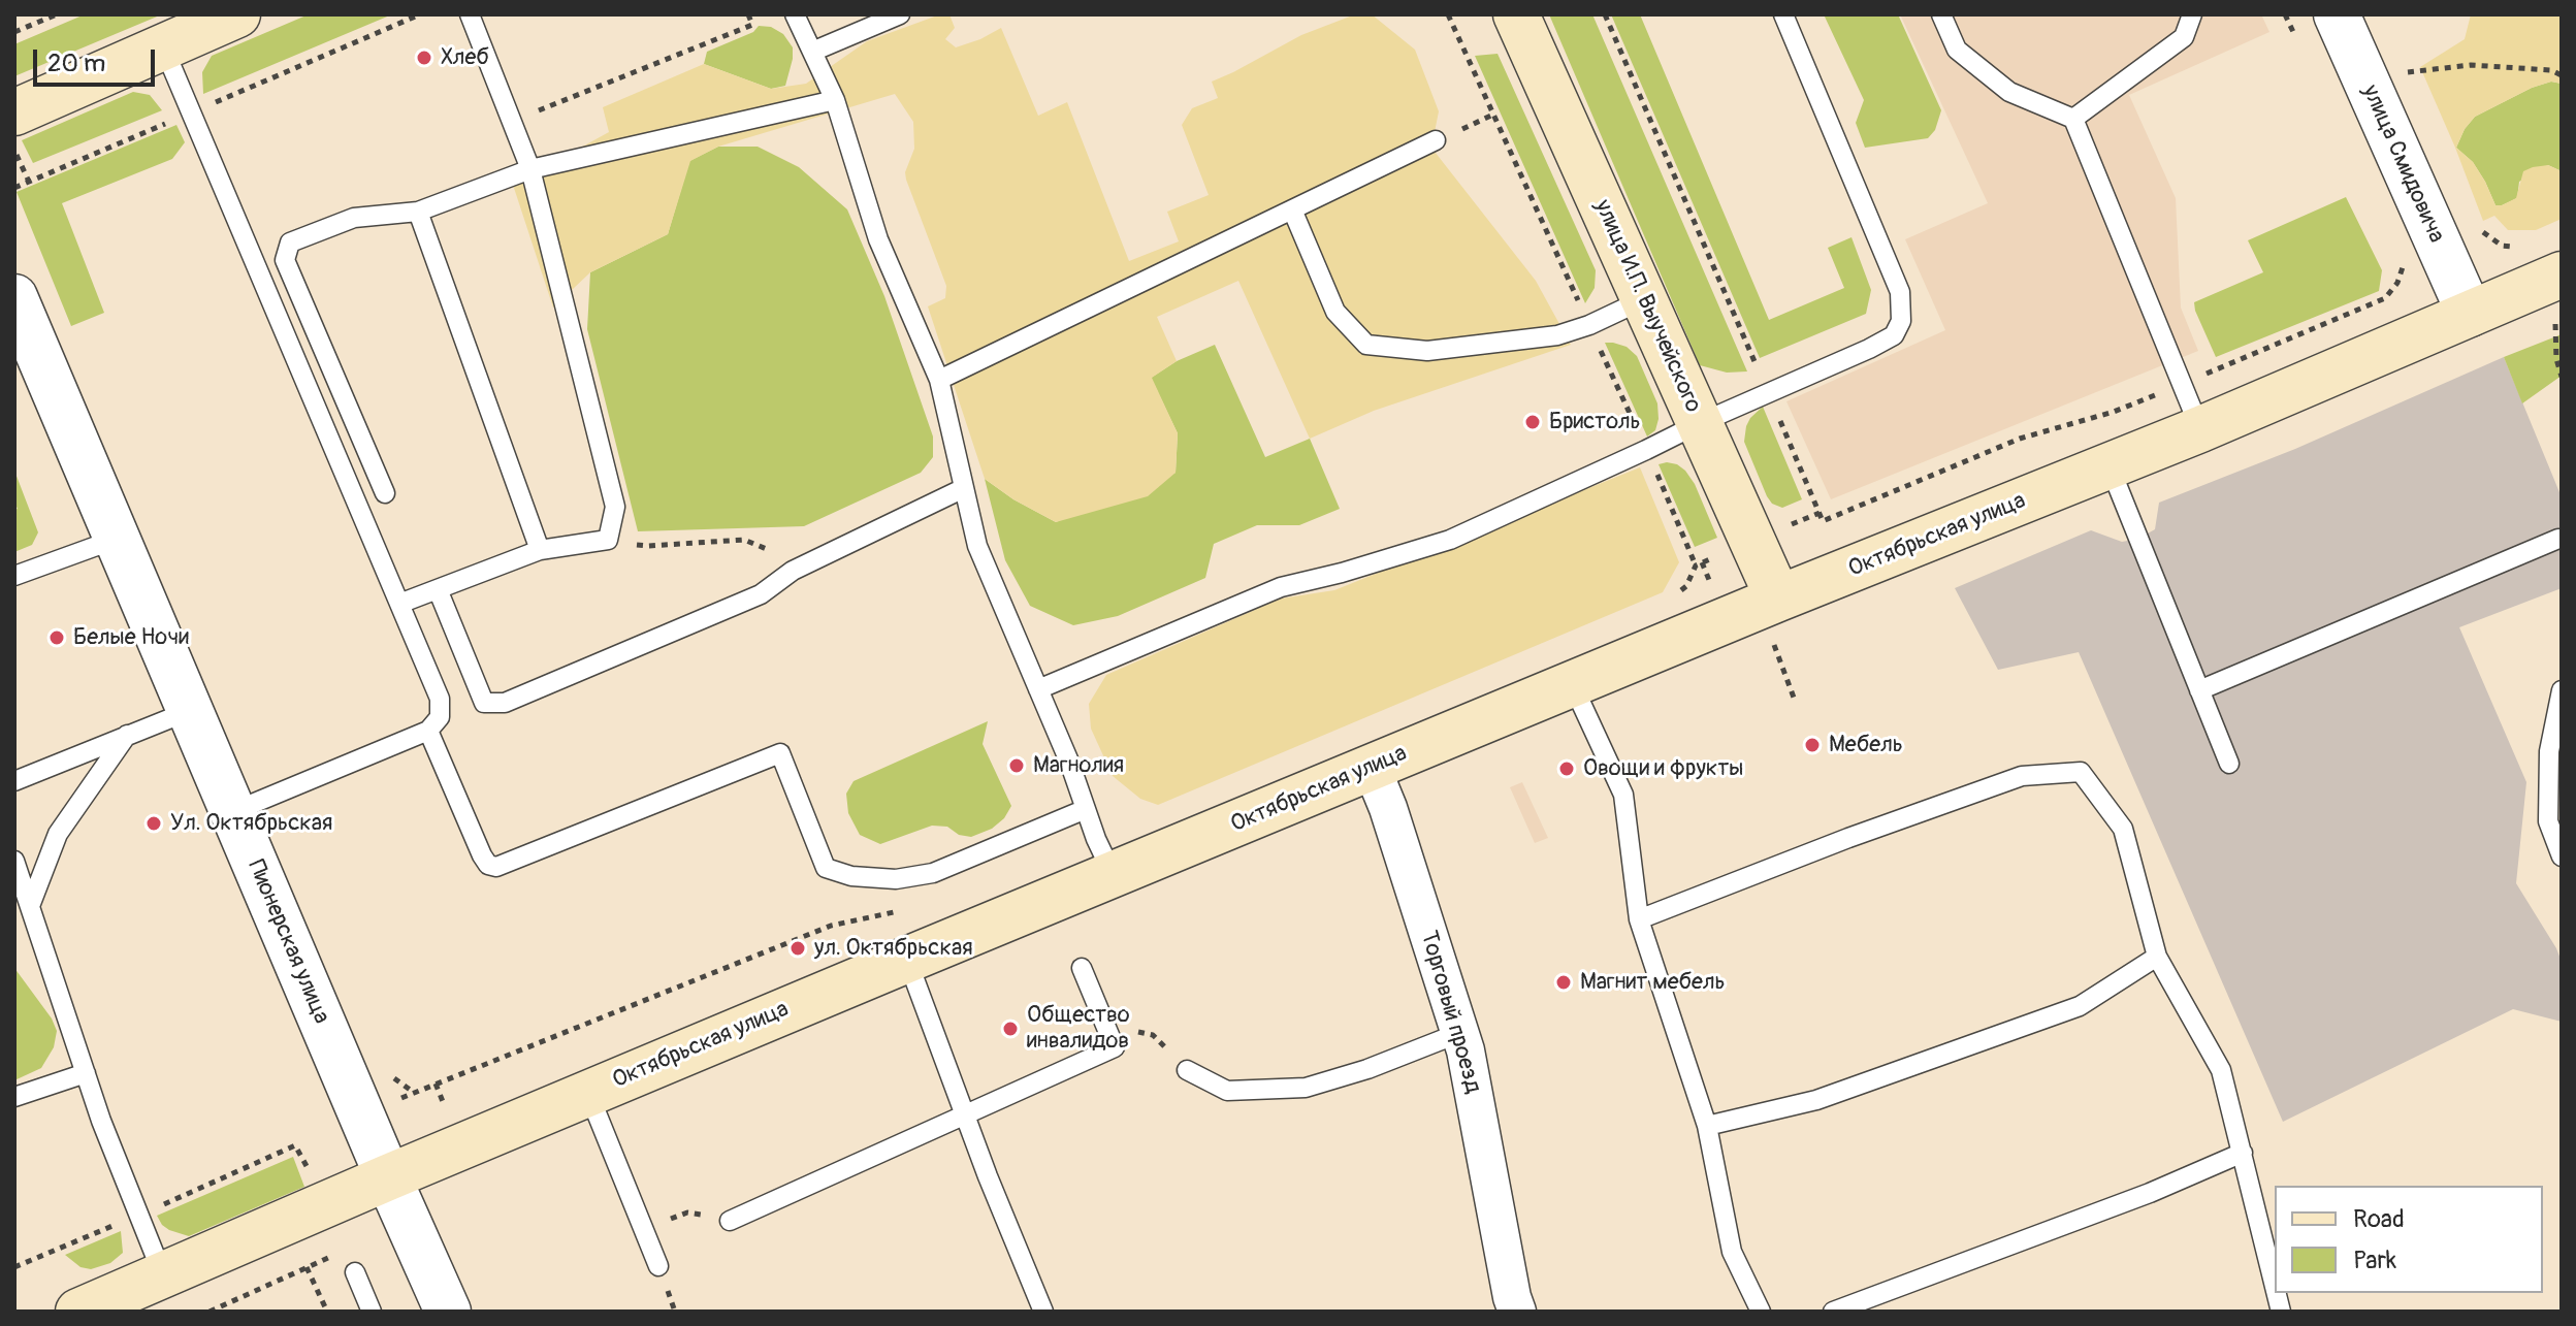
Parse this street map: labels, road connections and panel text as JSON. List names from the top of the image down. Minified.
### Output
{"streets":{"main road":["улица И.П. Выучейского","Октябрьская улица"],"street":["улица Смидовича","Пионерская улица","Торговый проезд"]},"crossings":[["улица Смидовича","Октябрьская улица"],["улица И.П. Выучейского","Октябрьская улица"],["Октябрьская улица","Пионерская улица"],["Октябрьская улица","Торговый проезд"]],"places":["Хлеб","Бристоль","Белые Ночи","Мебель","Магнолия","Овощи и фрукты","Ул. Октябрьская","ул. Октябрьская","Магнит мебель","Общество инвалидов"],"legend":["Road","Park"],"scale_bar":"20 m"}
